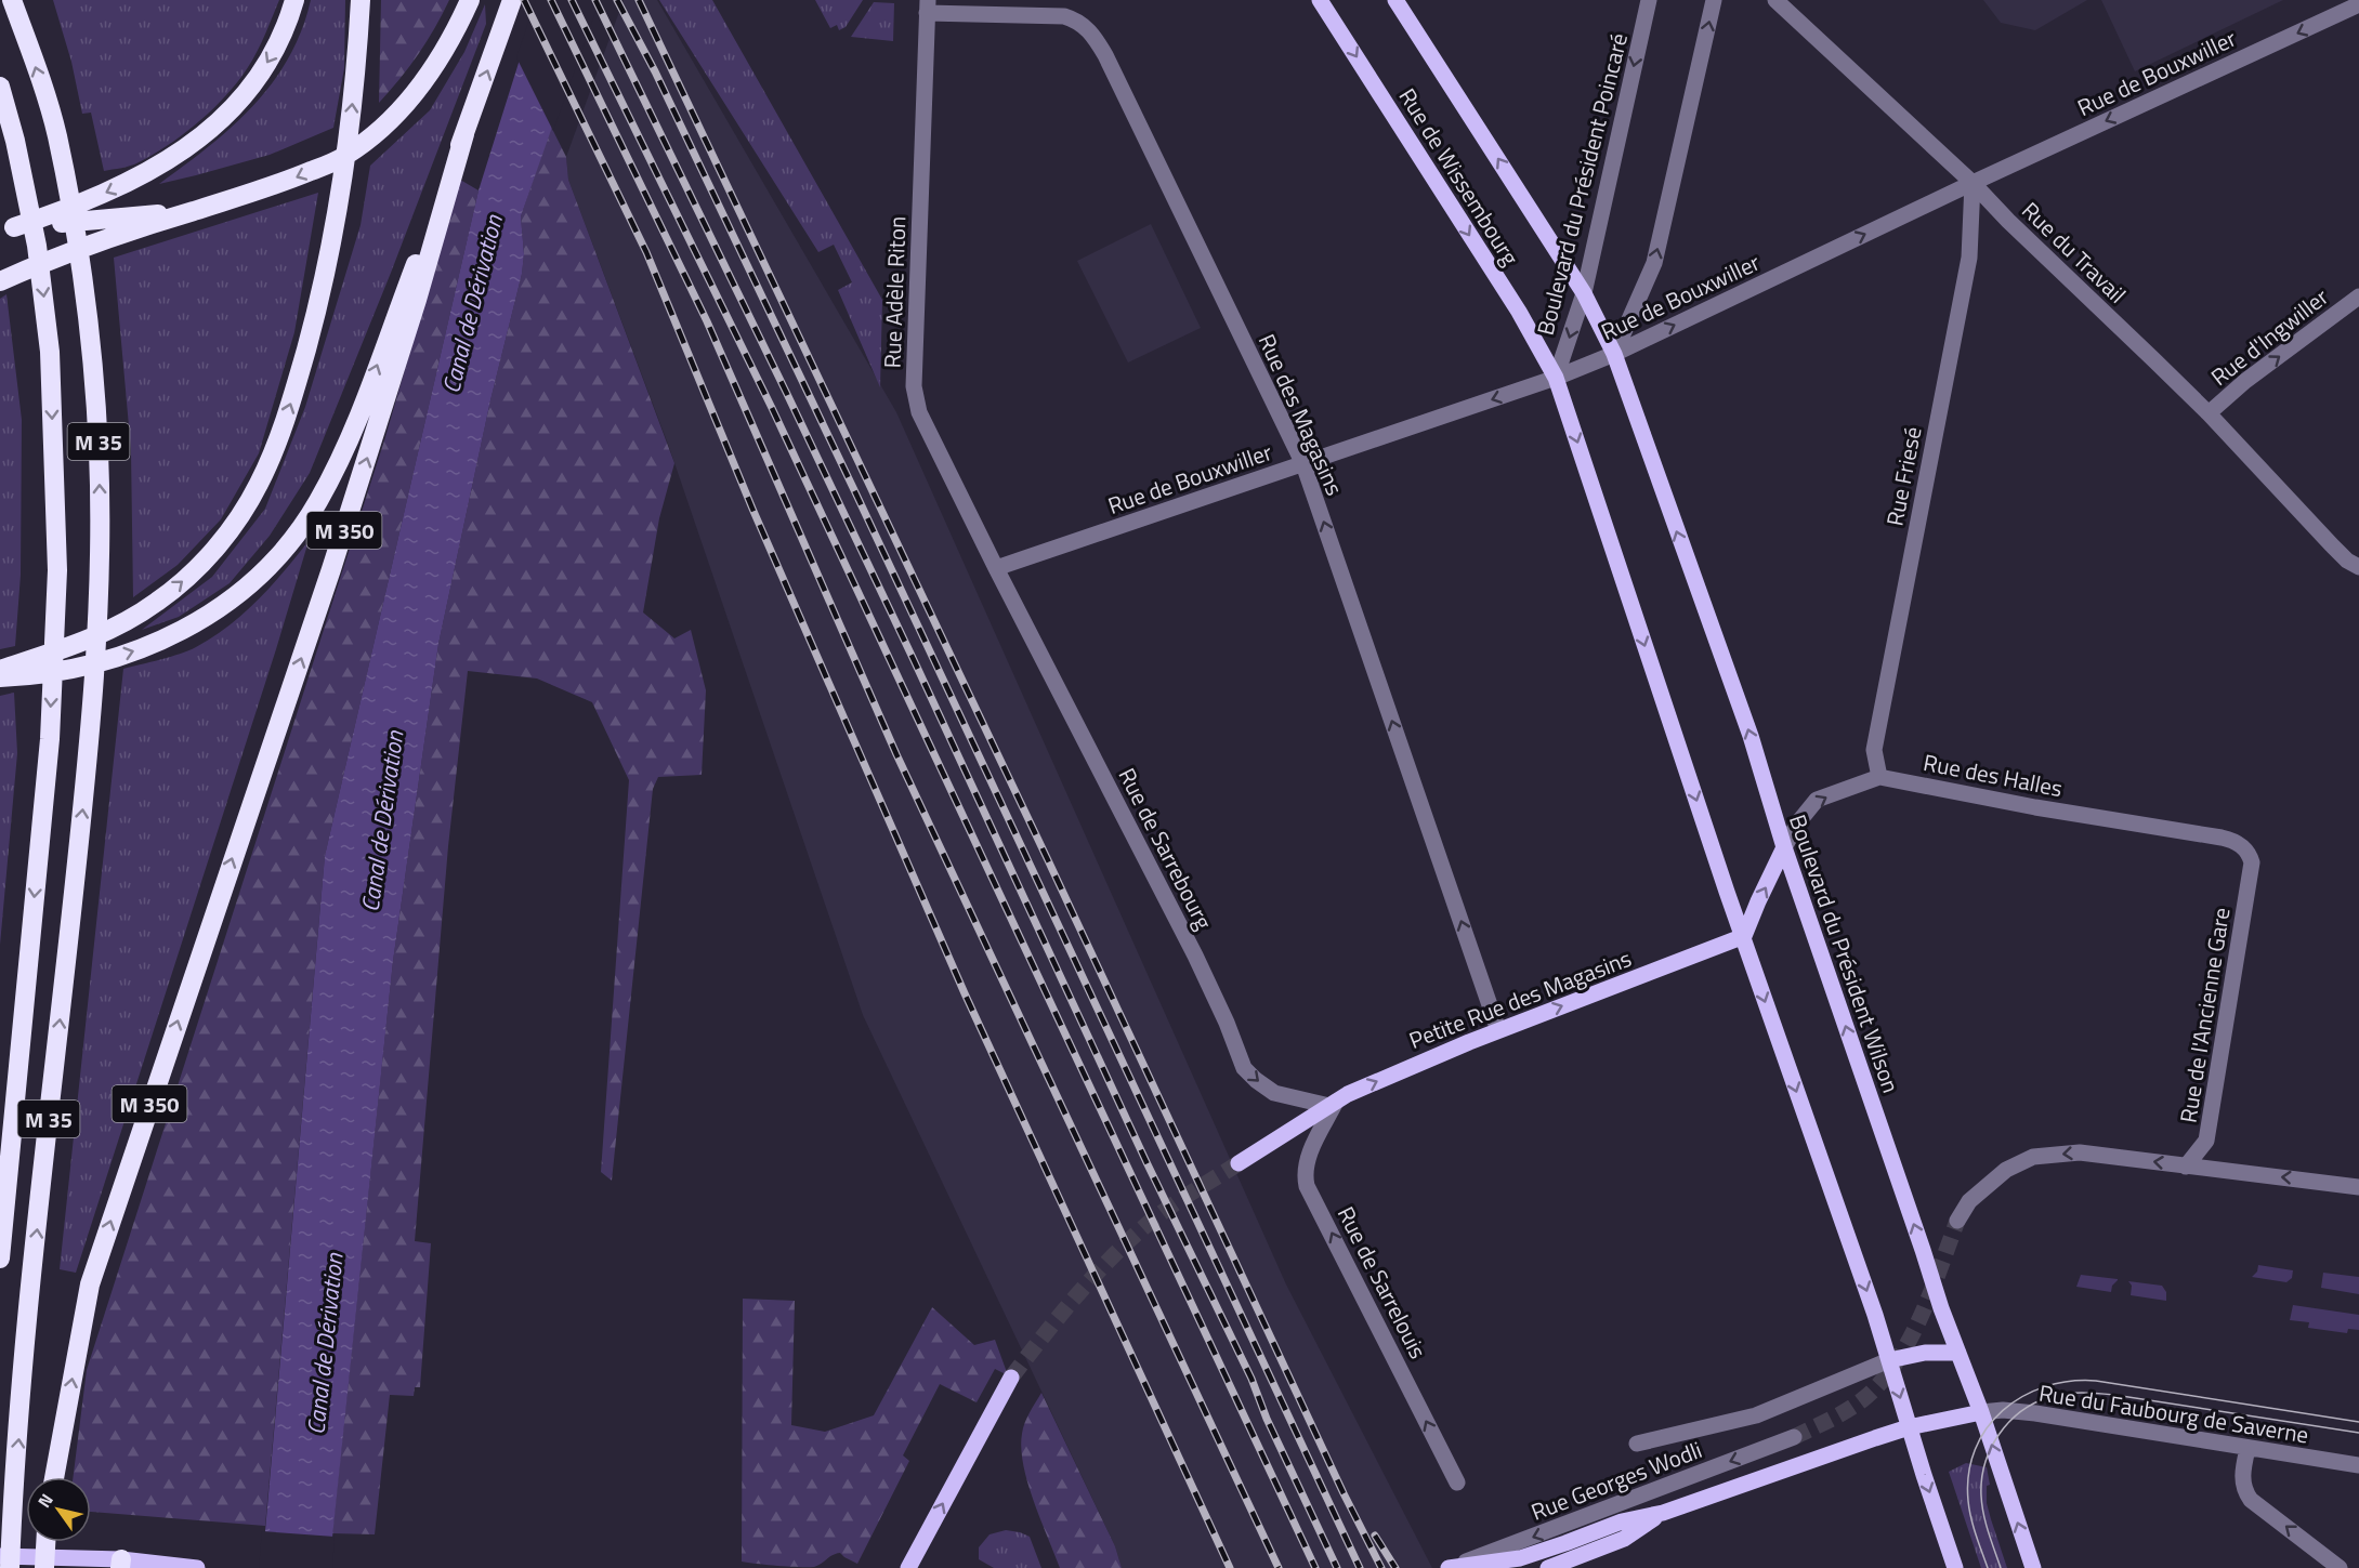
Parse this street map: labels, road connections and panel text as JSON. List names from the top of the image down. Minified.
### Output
{"streets":{"highway":["M 35","M 350"],"main road":["Rue de Wissembourg","Boulevard du Président Wilson","Petite Rue des Magasins","Rue Georges Wodli"],"street":["Rue de Bouxwiller","Boulevard du Président Poincaré","Rue du Travail","Rue Adèle Riton","Rue d'Ingwiller","Rue des Magasins","Rue Friesé","Rue des Halles","Rue de Sarrebourg","Rue de l'Ancienne Gare","Rue de Sarrelouis","Rue du Faubourg de Saverne"]},"crossings":[["Rue de Bouxwiller","Rue de Wissembourg"],["Rue de Bouxwiller","Boulevard du Président Poincaré"],["Rue de Bouxwiller","Rue du Travail"],["Rue de Bouxwiller","Rue Adèle Riton"],["Rue de Bouxwiller","Rue des Magasins"],["Rue de Bouxwiller","Rue Friesé"],["Rue de Bouxwiller","Rue de Sarrebourg"],["Rue de Bouxwiller","Boulevard du Président Wilson"],["Rue de Wissembourg","Boulevard du Président Poincaré"],["Rue de Wissembourg","Boulevard du Président Wilson"],["Rue du Travail","Rue d'Ingwiller"],["Rue du Travail","Rue Friesé"],["Rue Adèle Riton","Rue des Magasins"],["Rue Adèle Riton","Rue de Sarrebourg"],["Rue des Magasins","Petite Rue des Magasins"],["Rue Friesé","Rue des Halles"],["Rue des Halles","Rue de l'Ancienne Gare"],["Rue de Sarrebourg","Petite Rue des Magasins"],["Rue de Sarrebourg","Rue de Sarrelouis"],["Boulevard du Président Wilson","Rue du Faubourg de Saverne"],["Boulevard du Président Wilson","Rue Georges Wodli"],["Petite Rue des Magasins","Rue de Sarrelouis"]],"one_way":["Rue d'Ingwiller","Rue des Magasins","Rue de Sarrebourg","Petite Rue des Magasins","Rue de Sarrelouis"],"water":["Canal de Dérivation"],"north":"top left"}
